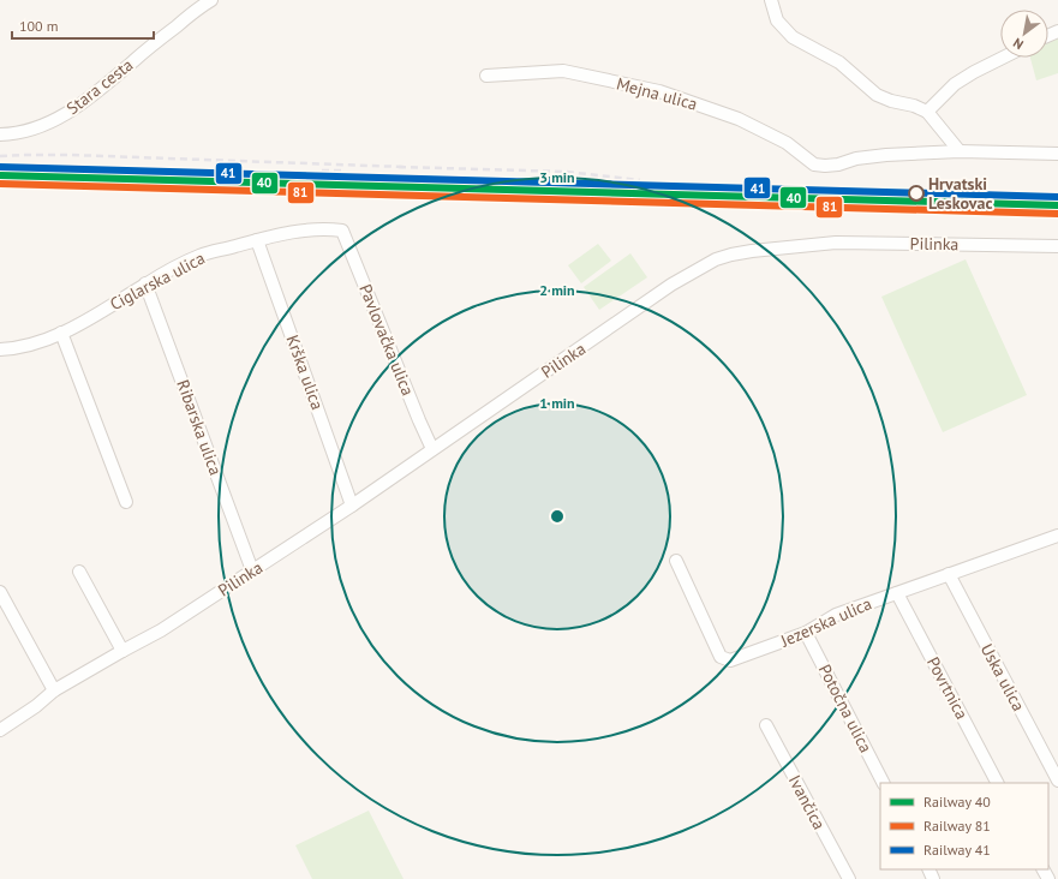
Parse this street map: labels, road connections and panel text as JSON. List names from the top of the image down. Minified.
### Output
{"streets":{"street":["Stara cesta","Mejna ulica","Pilinka","Ciglarska ulica","Pavlovačka ulica","Krška ulica","Ribarska ulica","Jezerska ulica","Uska ulica","Povrtnica","Potočna ulica","Ivančica"]},"crossings":[["Pilinka","Pavlovačka ulica"],["Pilinka","Krška ulica"],["Pilinka","Ribarska ulica"],["Ciglarska ulica","Pavlovačka ulica"],["Ciglarska ulica","Krška ulica"],["Ciglarska ulica","Ribarska ulica"],["Jezerska ulica","Uska ulica"],["Jezerska ulica","Povrtnica"],["Jezerska ulica","Potočna ulica"]],"places":["Hrvatski Leskovac"],"lines":["rail line 41","rail line 40","rail line 81"],"legend":["Railway 40","Railway 81","Railway 41"],"scale_bar":"100 m","north":"bottom left","rings":["3 min","2 min","1 min"]}
